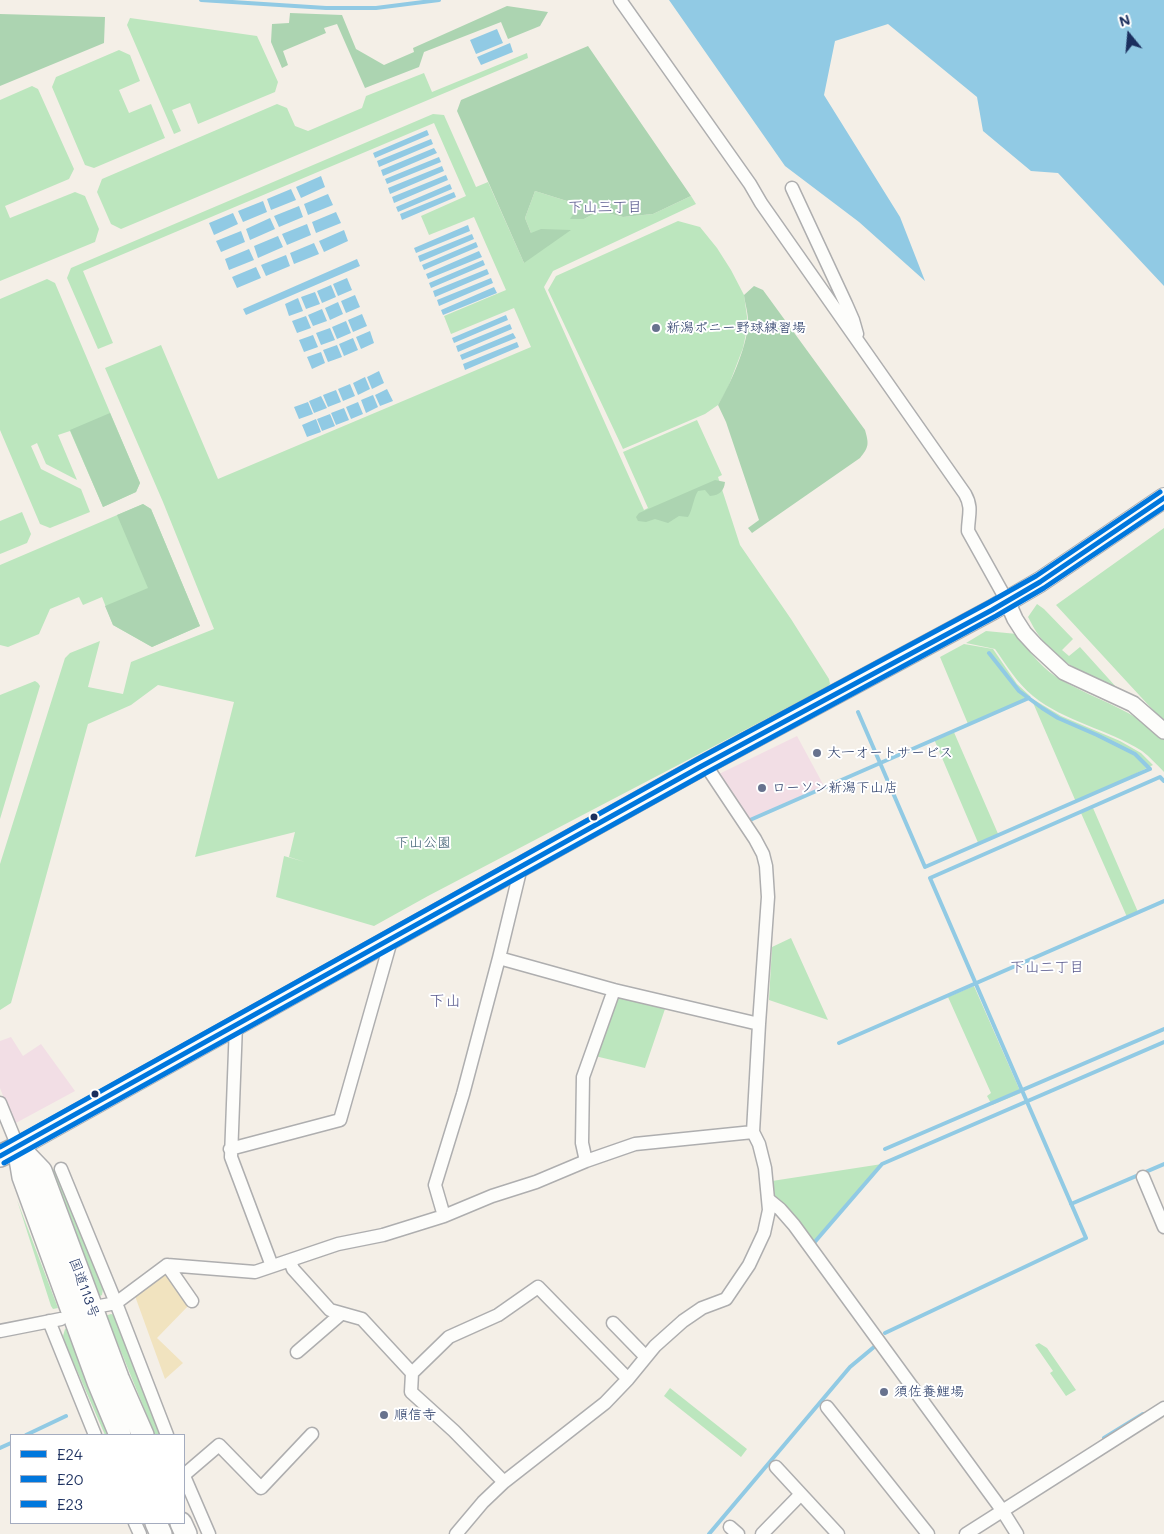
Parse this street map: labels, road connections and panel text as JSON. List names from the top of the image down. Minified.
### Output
{"streets":{"highway":["国道113号"]},"districts":["下山三丁目","下山二丁目","下山"],"parks":["下山公園"],"places":["新潟ポニー野球練習場","大一オートサービス","ローソン新潟下山店","須佐養鯉場","順信寺"],"lines":["transit line E23","transit line E24","transit line E20"],"legend":["E24","E20","E23"],"north":"top"}
